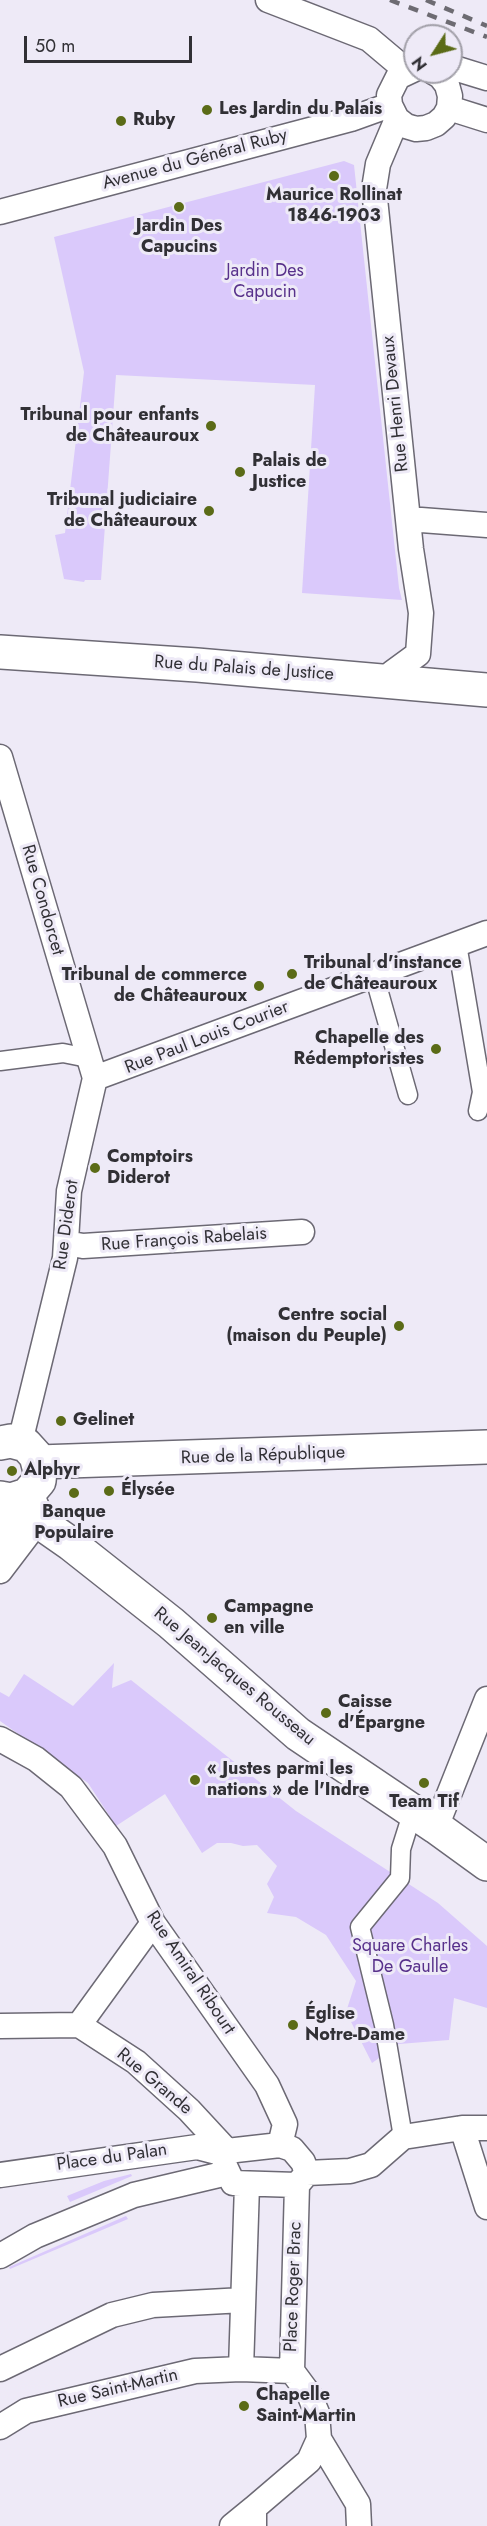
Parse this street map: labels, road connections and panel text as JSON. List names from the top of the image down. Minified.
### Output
{"streets":{"main road":["Rue du Palais de Justice","Rue de la République","Rue Jean-Jacques Rousseau"],"street":["Avenue du Général Ruby","Rue Henri Devaux","Rue Condorcet","Rue Paul Louis Courier","Rue Diderot","Rue François Rabelais","Rue Amiral Ribourt","Rue Grande","Place du Palan","Place Roger Brac","Rue Saint-Martin"]},"crossings":[["Avenue du Général Ruby","Rue Henri Devaux"],["Rue Henri Devaux","Rue du Palais de Justice"],["Rue Condorcet","Rue Paul Louis Courier"],["Rue Condorcet","Rue Diderot"],["Rue Paul Louis Courier","Rue Diderot"],["Rue Diderot","Rue François Rabelais"],["Rue Diderot","Rue de la République"],["Rue Grande","Place du Palan"],["Place Roger Brac","Rue Saint-Martin"]],"parks":["Jardin Des Capucin","Square Charles De Gaulle"],"places":["Les Jardin du Palais","Ruby","Maurice Rollinat 1846-1903","Jardin Des Capucins","Tribunal pour enfants de Châteauroux","Palais de Justice","Tribunal judiciaire de Châteauroux","Tribunal d'instance de Châteauroux","Tribunal de commerce de Châteauroux","Chapelle des Rédemptoristes","Comptoirs Diderot","Centre social (maison du Peuple)","Gelinet","Alphyr","Élysée","Banque Populaire","Campagne en ville","Caisse d'Épargne","« Justes parmi les nations » de l'Indre","Team Tif","Église Notre-Dame","Chapelle Saint-Martin"],"scale_bar":"50 m","north":"bottom left"}
